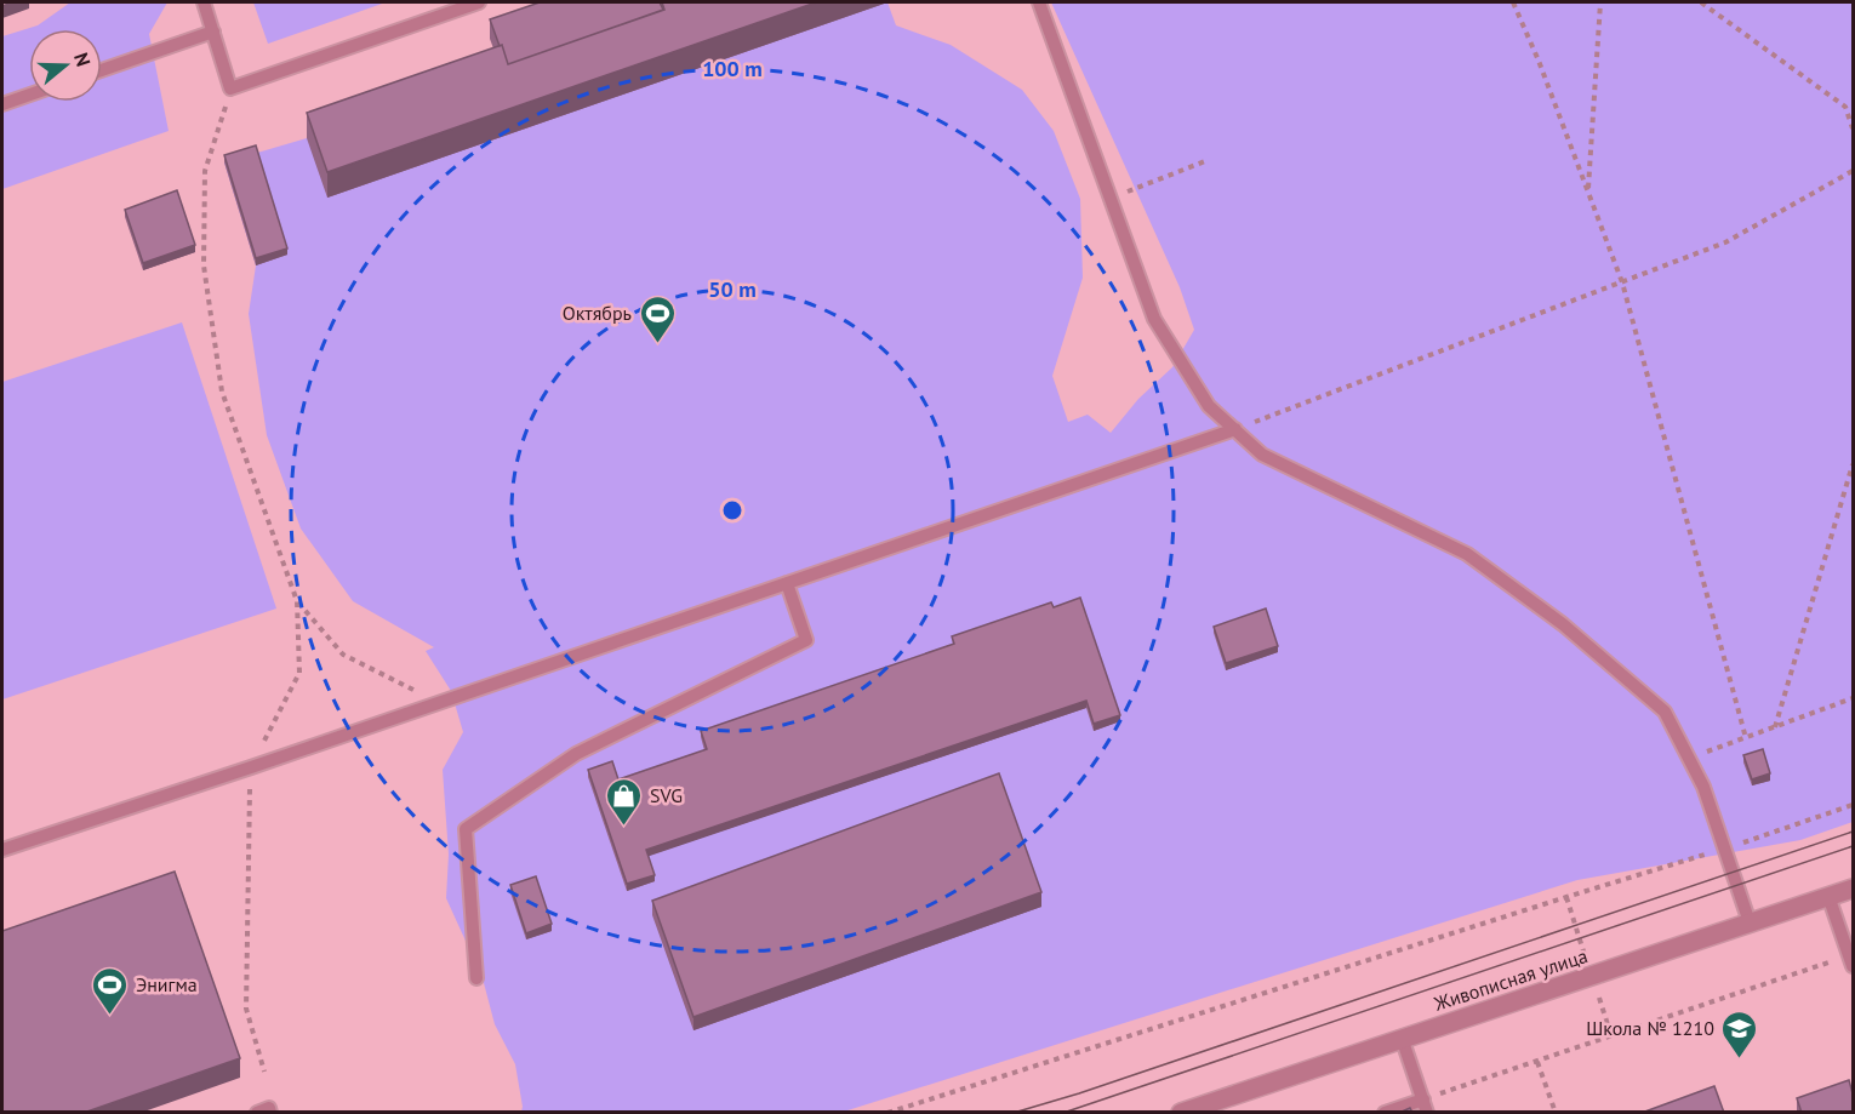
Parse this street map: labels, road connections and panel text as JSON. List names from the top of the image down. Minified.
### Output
{"streets":{"street":["Живописная улица"]},"places":{"sports":["Октябрь","Энигма"],"shop":["SVG"],"school or university":["Школа № 1210"]},"north":"right","rings":["100 m","50 m"]}
